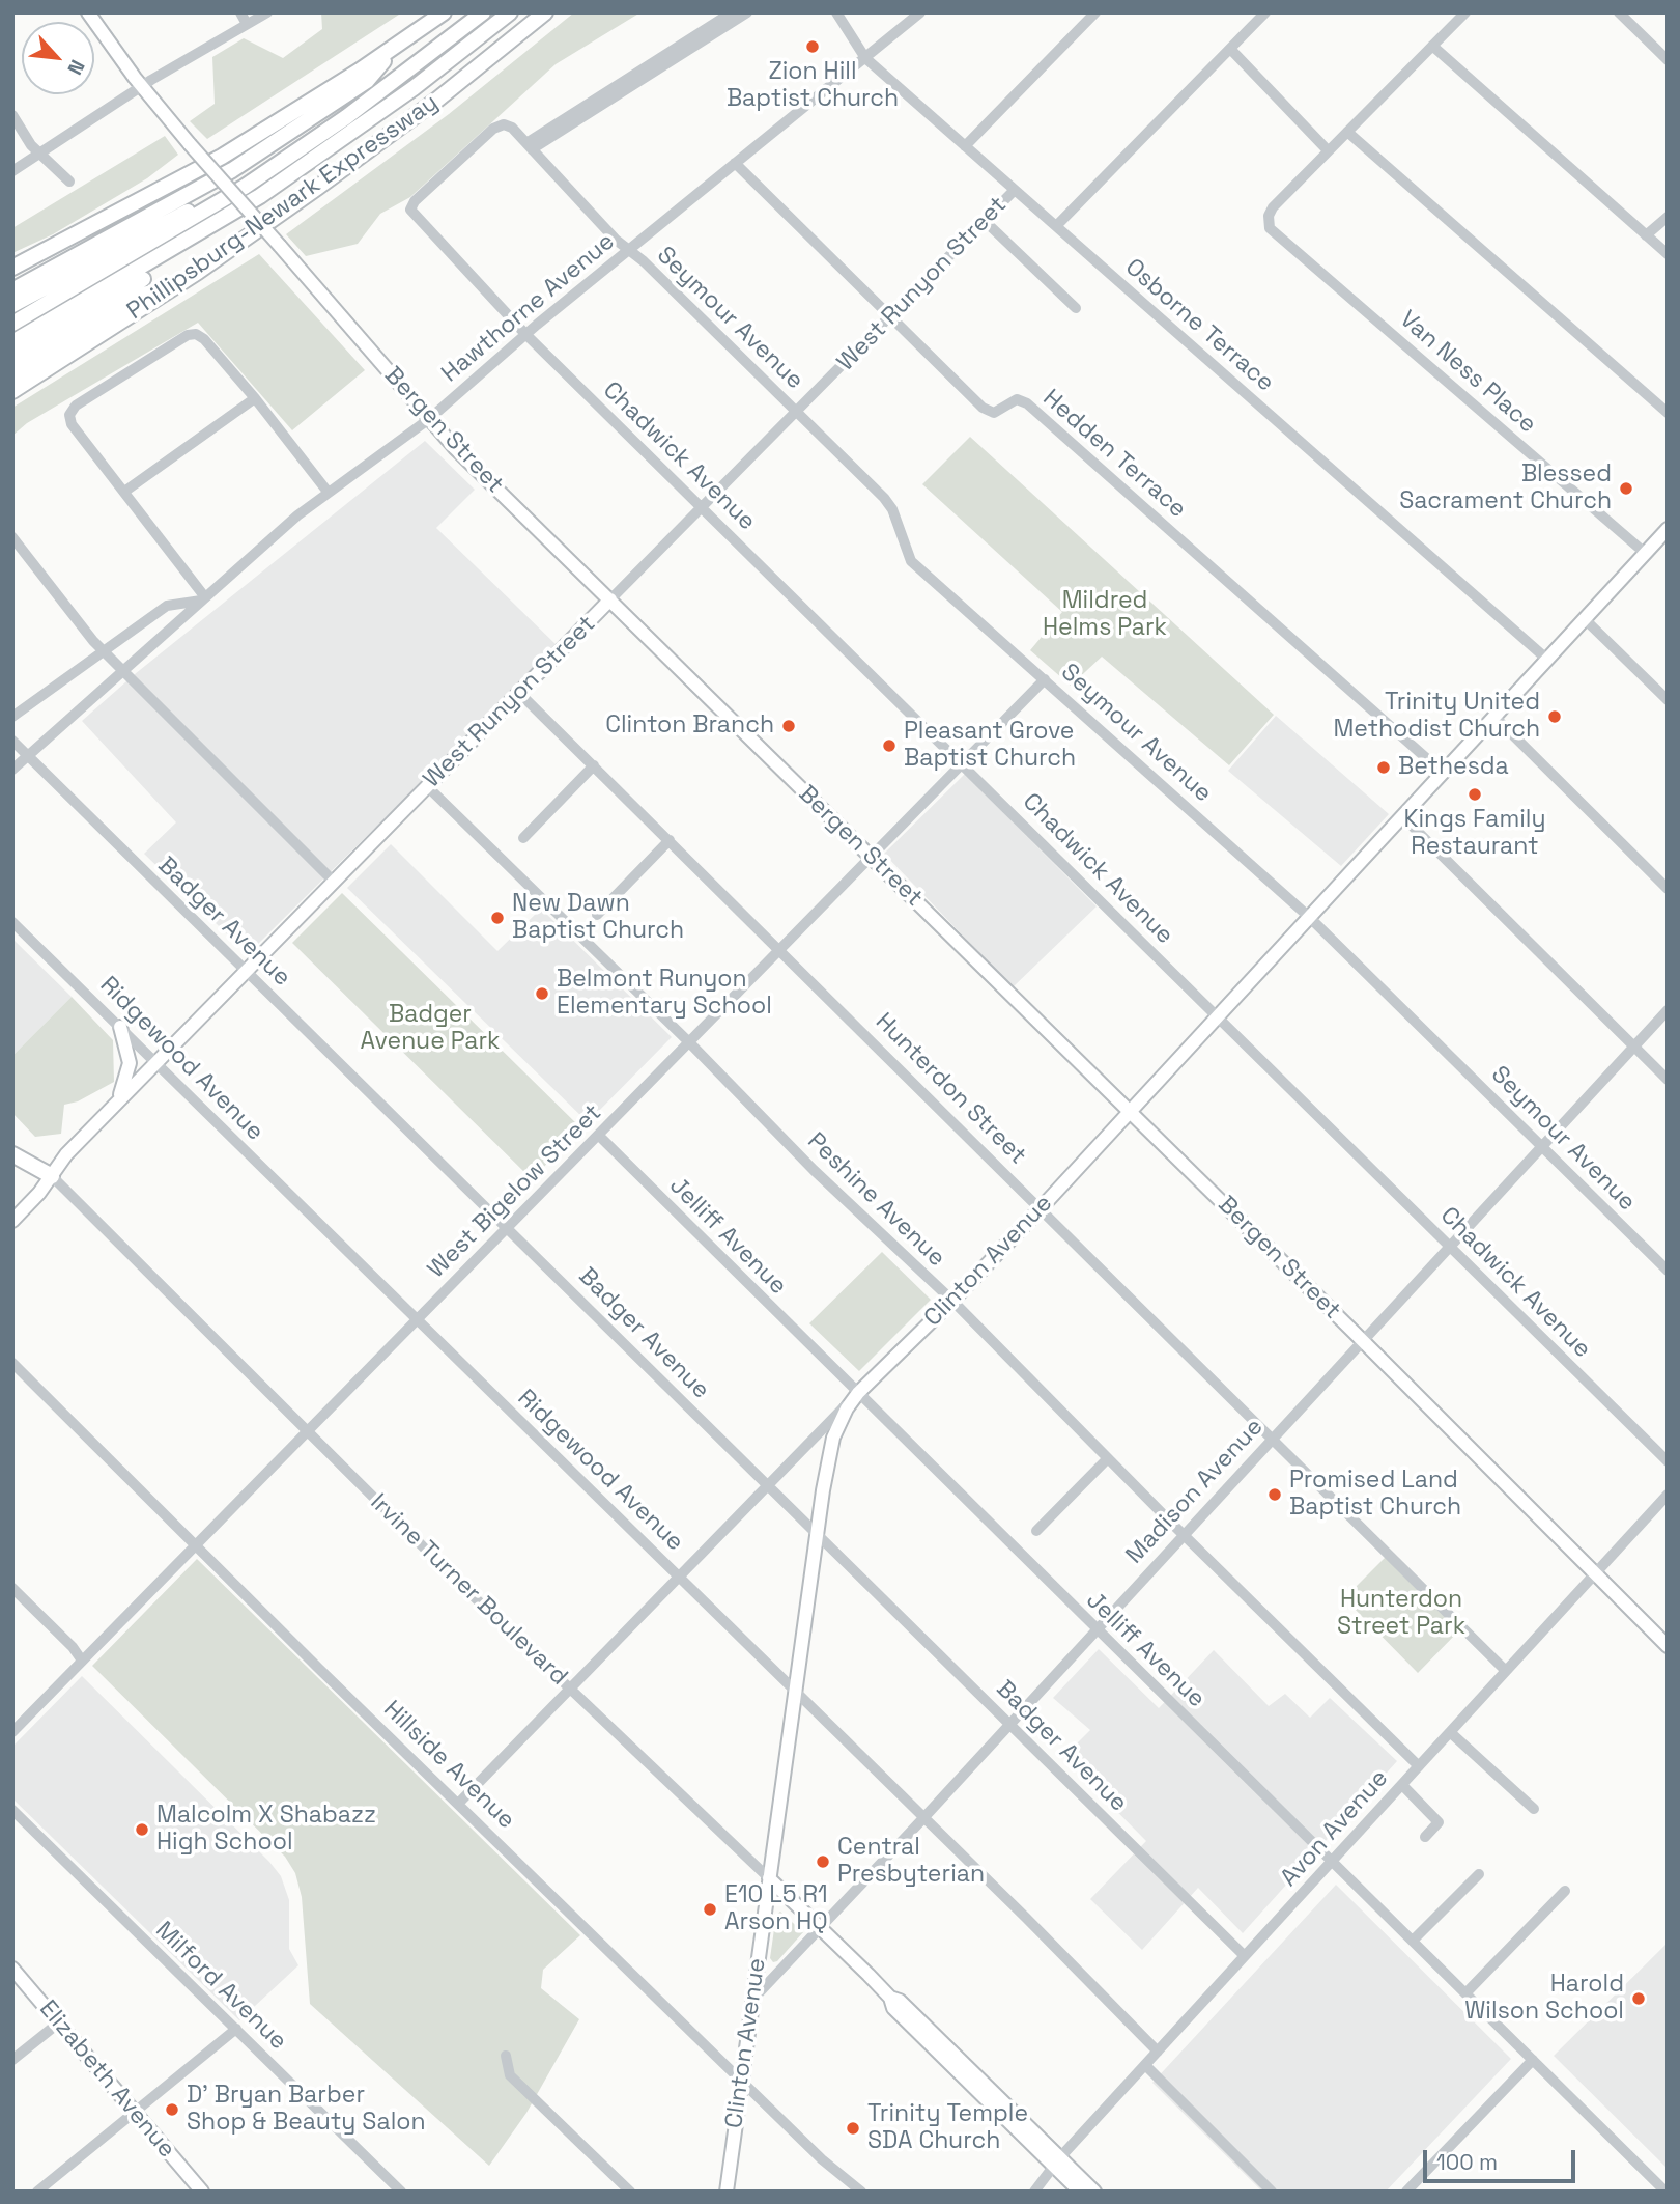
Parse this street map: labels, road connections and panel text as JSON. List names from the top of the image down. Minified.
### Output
{"streets":{"highway":["Phillipsburg-Newark Expressway"],"main road":["West Runyon Street","Bergen Street","Clinton Avenue","Irvine Turner Boulevard","Elizabeth Avenue"],"street":["Hawthorne Avenue","Seymour Avenue","Osborne Terrace","Van Ness Place","Hedden Terrace","Chadwick Avenue","Badger Avenue","Ridgewood Avenue","Hunterdon Street","West Bigelow Street","Peshine Avenue","Jelliff Avenue","Madison Avenue","Hillside Avenue","Avon Avenue","Milford Avenue"]},"crossings":[["West Runyon Street","Seymour Avenue"],["West Runyon Street","Osborne Terrace"],["West Runyon Street","Bergen Street"],["West Runyon Street","Hedden Terrace"],["West Runyon Street","Chadwick Avenue"],["West Runyon Street","Badger Avenue"],["West Runyon Street","Ridgewood Avenue"],["West Runyon Street","Hunterdon Street"],["West Runyon Street","Peshine Avenue"],["West Runyon Street","Irvine Turner Boulevard"],["Hawthorne Avenue","Seymour Avenue"],["Hawthorne Avenue","Osborne Terrace"],["Hawthorne Avenue","Bergen Street"],["Hawthorne Avenue","Hedden Terrace"],["Hawthorne Avenue","Chadwick Avenue"],["Hawthorne Avenue","Badger Avenue"],["Seymour Avenue","Chadwick Avenue"],["Seymour Avenue","West Bigelow Street"],["Seymour Avenue","Clinton Avenue"],["Seymour Avenue","Madison Avenue"],["Osborne Terrace","Clinton Avenue"],["Van Ness Place","Clinton Avenue"],["Bergen Street","West Bigelow Street"],["Bergen Street","Clinton Avenue"],["Bergen Street","Madison Avenue"],["Bergen Street","Avon Avenue"],["Hedden Terrace","Clinton Avenue"],["Chadwick Avenue","West Bigelow Street"],["Chadwick Avenue","Clinton Avenue"],["Chadwick Avenue","Madison Avenue"],["Badger Avenue","West Bigelow Street"],["Badger Avenue","Clinton Avenue"],["Badger Avenue","Madison Avenue"],["Badger Avenue","Avon Avenue"],["Ridgewood Avenue","West Bigelow Street"],["Ridgewood Avenue","Clinton Avenue"],["Ridgewood Avenue","Madison Avenue"],["Ridgewood Avenue","Avon Avenue"],["Hunterdon Street","West Bigelow Street"],["Hunterdon Street","Clinton Avenue"],["Hunterdon Street","Madison Avenue"],["Hunterdon Street","Avon Avenue"],["West Bigelow Street","Peshine Avenue"],["West Bigelow Street","Jelliff Avenue"],["West Bigelow Street","Irvine Turner Boulevard"],["West Bigelow Street","Hillside Avenue"],["Peshine Avenue","Clinton Avenue"],["Peshine Avenue","Madison Avenue"],["Peshine Avenue","Avon Avenue"],["Jelliff Avenue","Clinton Avenue"],["Jelliff Avenue","Madison Avenue"],["Jelliff Avenue","Avon Avenue"],["Clinton Avenue","Madison Avenue"],["Clinton Avenue","Irvine Turner Boulevard"],["Clinton Avenue","Hillside Avenue"],["Madison Avenue","Irvine Turner Boulevard"],["Irvine Turner Boulevard","Avon Avenue"]],"parks":["Mildred Helms Park","Badger Avenue Park","Hunterdon Street Park"],"places":["Zion Hill Baptist Church","Blessed Sacrament Church","Trinity United Methodist Church","Clinton Branch","Pleasant Grove Baptist Church","Bethesda","Kings Family Restaurant","New Dawn Baptist Church","Belmont Runyon Elementary School","Promised Land Baptist Church","Malcolm X Shabazz High School","Central Presbyterian","E10 L5 R1 Arson HQ","Harold Wilson School","D' Bryan Barber Shop & Beauty Salon","Trinity Temple SDA Church"],"scale_bar":"100 m","north":"bottom right"}
